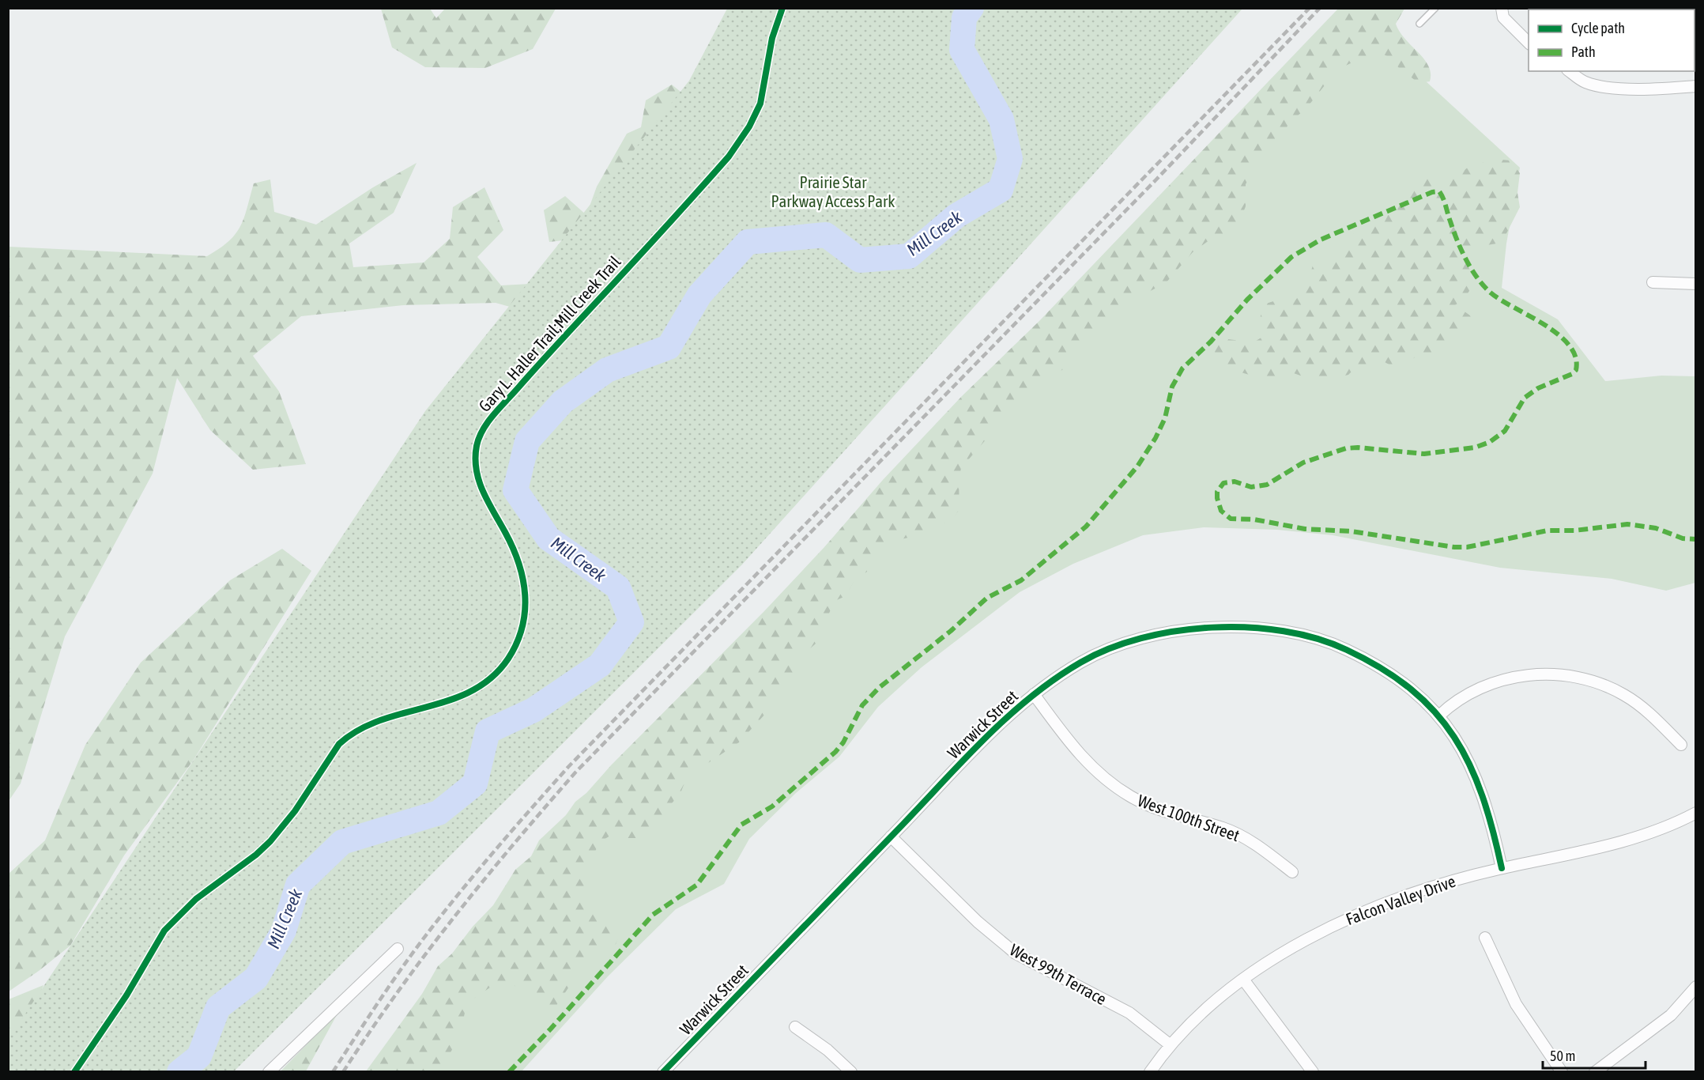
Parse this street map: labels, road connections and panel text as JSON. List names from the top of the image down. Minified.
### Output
{"streets":{"street":["Warwick Street","West 100th Street","Falcon Valley Drive","West 99th Terrace"],"cycle path":["Gary L. Haller Trail;Mill Creek Trail"]},"crossings":[["Warwick Street","West 100th Street"],["Warwick Street","Falcon Valley Drive"],["Warwick Street","West 99th Terrace"],["Falcon Valley Drive","West 99th Terrace"]],"water":["Mill Creek"],"parks":["Prairie Star Parkway Access Park"],"legend":["Cycle path","Path"],"scale_bar":"50 m"}
